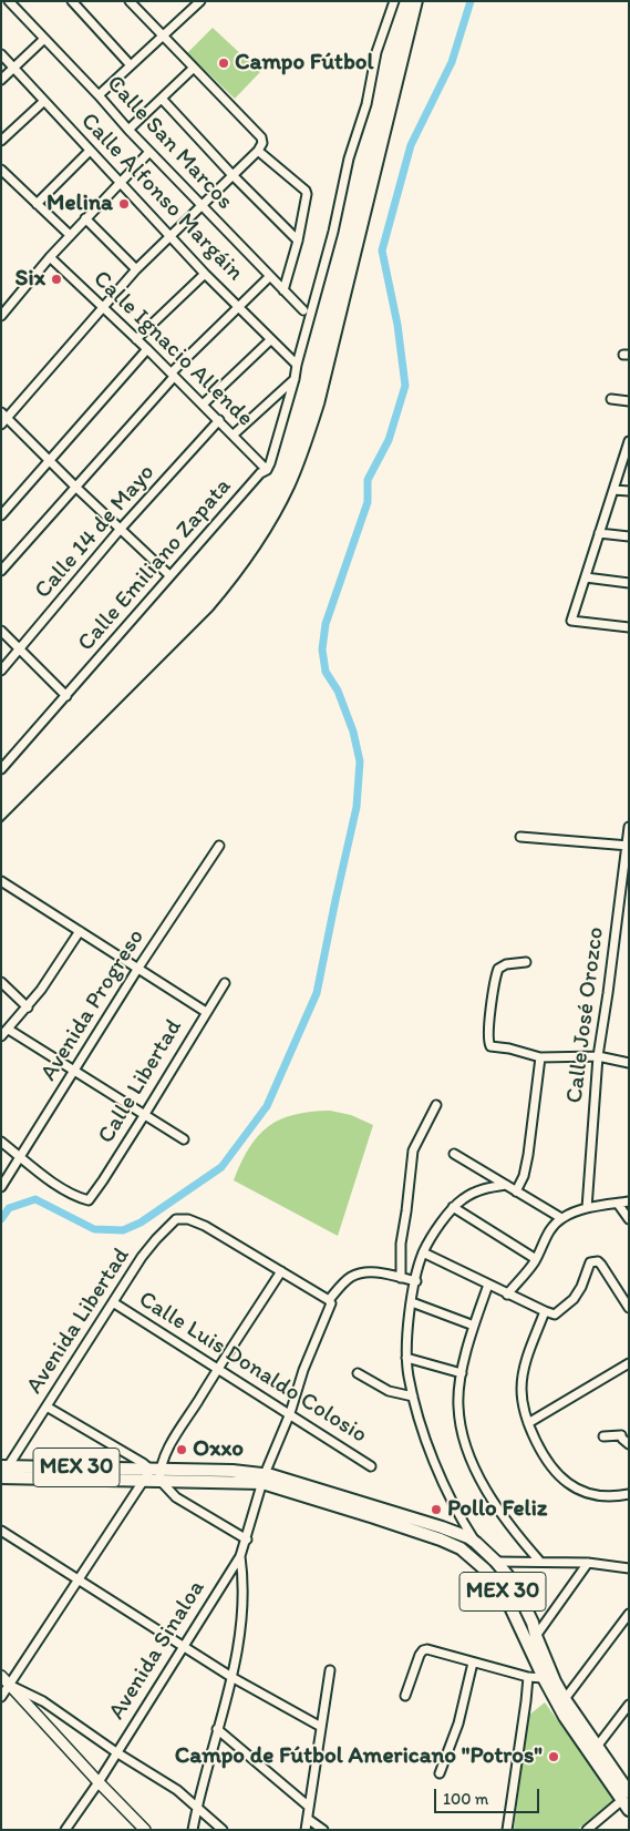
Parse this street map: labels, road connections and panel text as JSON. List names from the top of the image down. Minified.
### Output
{"streets":{"main road":["MEX 30"],"street":["Calle San Marcos","Calle Alfonso Margáin","Calle Ignacio Allende","Calle 14 de Mayo","Calle Emiliano Zapata","Avenida Progreso","Calle José Orozco","Calle Libertad","Avenida Libertad","Calle Luis Donaldo Colosio","Avenida Sinaloa"]},"crossings":[["Calle Alfonso Margáin","Calle Emiliano Zapata"],["Calle Ignacio Allende","Calle 14 de Mayo"],["Calle Ignacio Allende","Calle Emiliano Zapata"],["Avenida Progreso","Calle Libertad"],["Avenida Libertad","Calle Luis Donaldo Colosio"],["Avenida Libertad","MEX 30"],["Calle Luis Donaldo Colosio","Avenida Sinaloa"],["MEX 30","Avenida Sinaloa"]],"places":["Campo Fútbol","Melina","Six","Oxxo","Pollo Feliz","Campo de Fútbol Americano \"Potros\""],"scale_bar":"100 m"}
